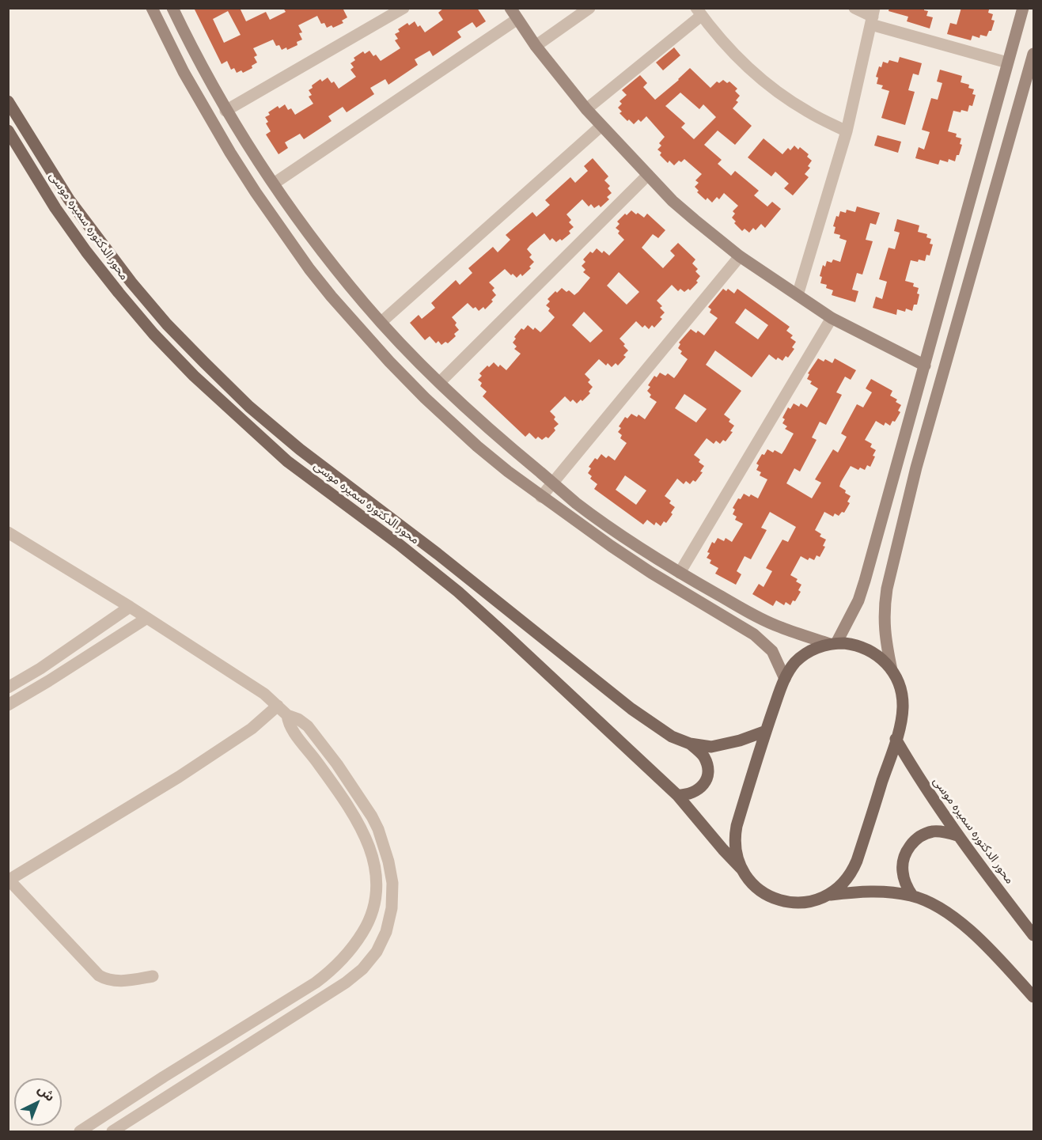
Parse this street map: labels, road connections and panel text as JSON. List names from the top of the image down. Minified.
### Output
{"streets":{"main road":["محور الدكتوره سميره موسى"]},"north":"top right"}
